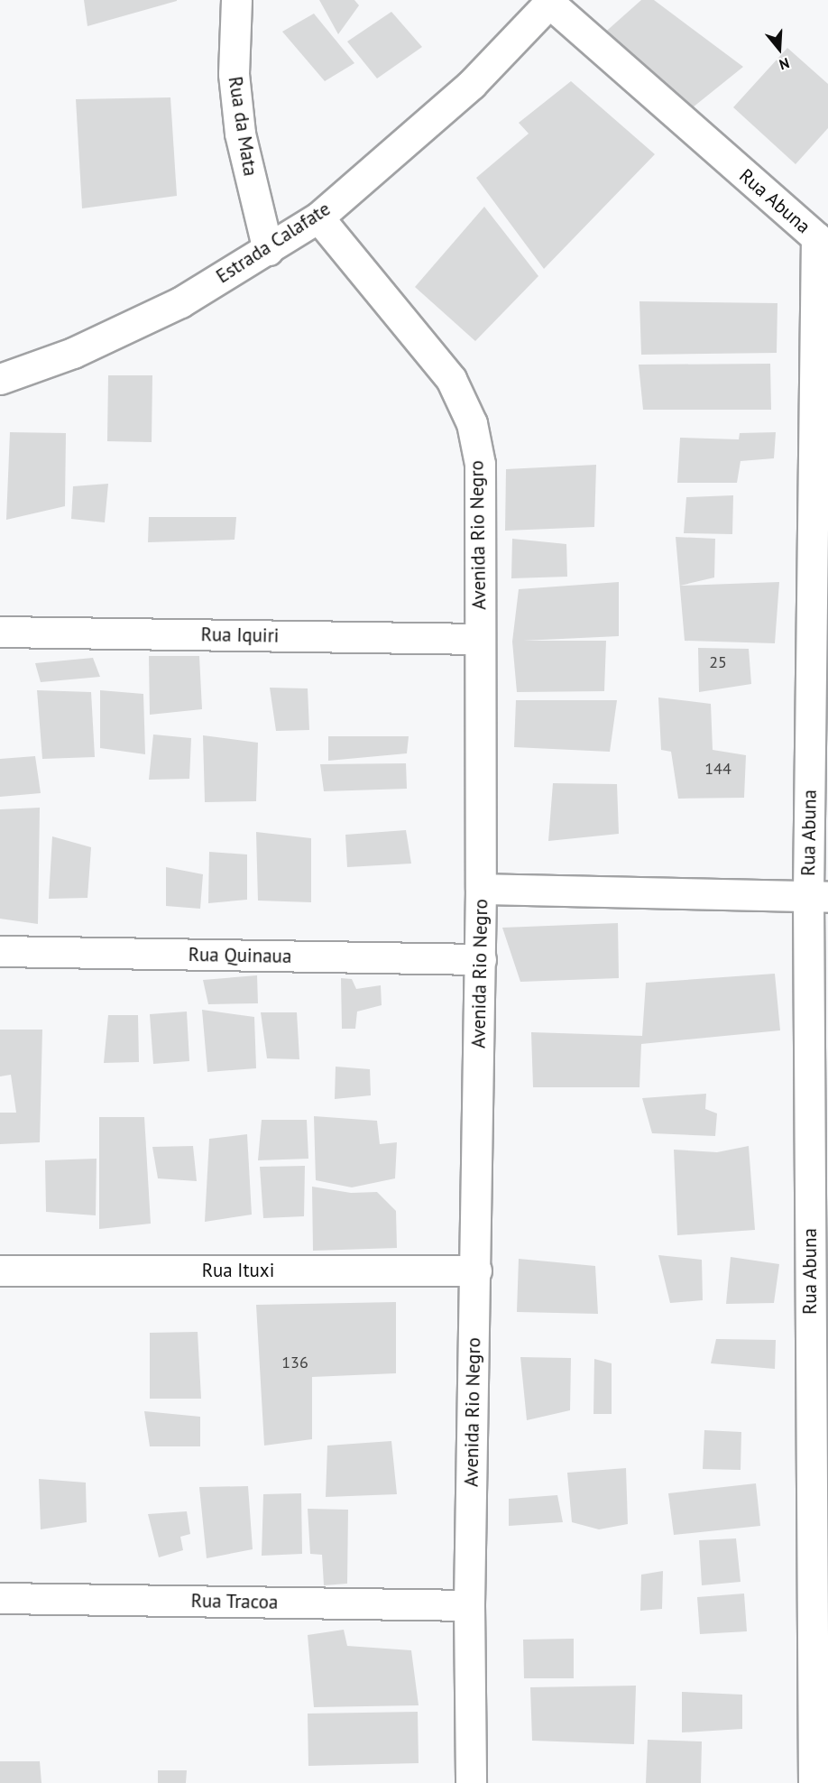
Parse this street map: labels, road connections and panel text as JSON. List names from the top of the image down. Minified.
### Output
{"streets":{"street":["Rua da Mata","Rua Abuna","Estrada Calafate","Avenida Rio Negro","Rua Iquiri","Rua Quinaua","Rua Ituxi","Rua Tracoa"]},"crossings":[["Rua da Mata","Estrada Calafate"],["Rua Abuna","Estrada Calafate"],["Estrada Calafate","Avenida Rio Negro"],["Avenida Rio Negro","Rua Iquiri"],["Avenida Rio Negro","Rua Quinaua"],["Avenida Rio Negro","Rua Ituxi"],["Avenida Rio Negro","Rua Tracoa"]],"house_numbers":["25","144","136"],"north":"bottom"}
